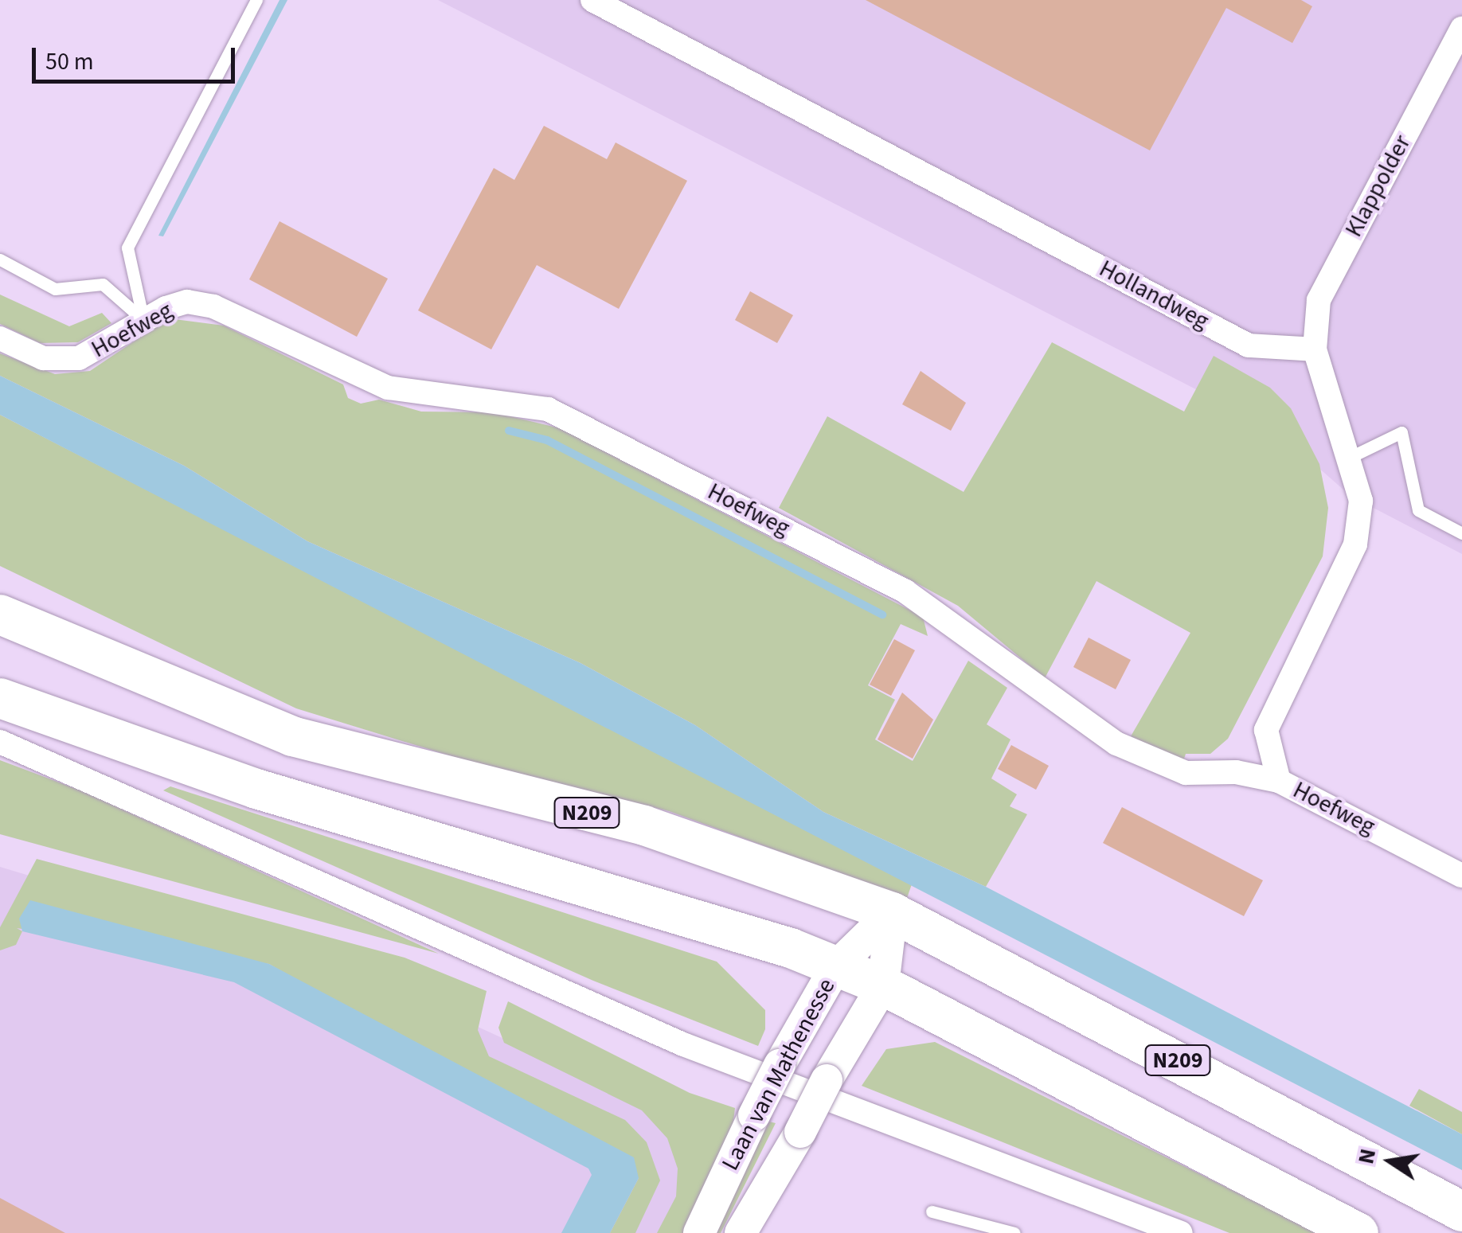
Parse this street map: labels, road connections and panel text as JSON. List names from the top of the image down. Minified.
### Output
{"streets":{"main road":["N209"],"street":["Klappolder","Hollandweg","Hoefweg","Laan van Mathenesse"]},"crossings":[["Klappolder","Hollandweg"],["N209","Laan van Mathenesse"]],"scale_bar":"50 m","north":"left"}
